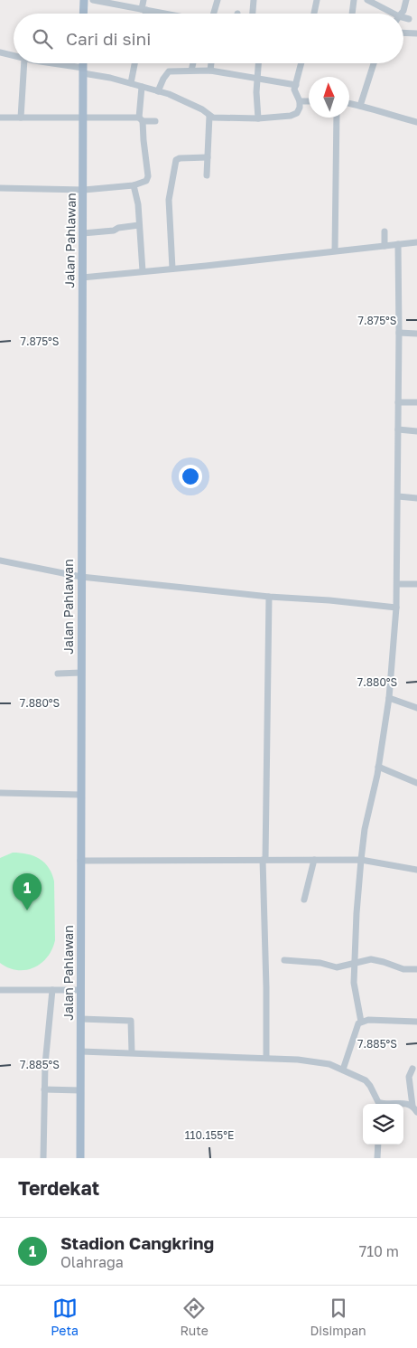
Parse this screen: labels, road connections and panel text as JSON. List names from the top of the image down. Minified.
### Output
{"streets":{"main road":["Jalan Pahlawan"]},"north":"top","page":{"search":"Cari di sini","pins":"1","heading":"Terdekat","list":[{"mark":"1","name":"Stadion Cangkring","note":"Olahraga","value":"710 m"}],"nav":["Peta","Rute","Disimpan"]},"coordinates":["7.875°S","7.880°S","7.885°S","110.155°E"]}
